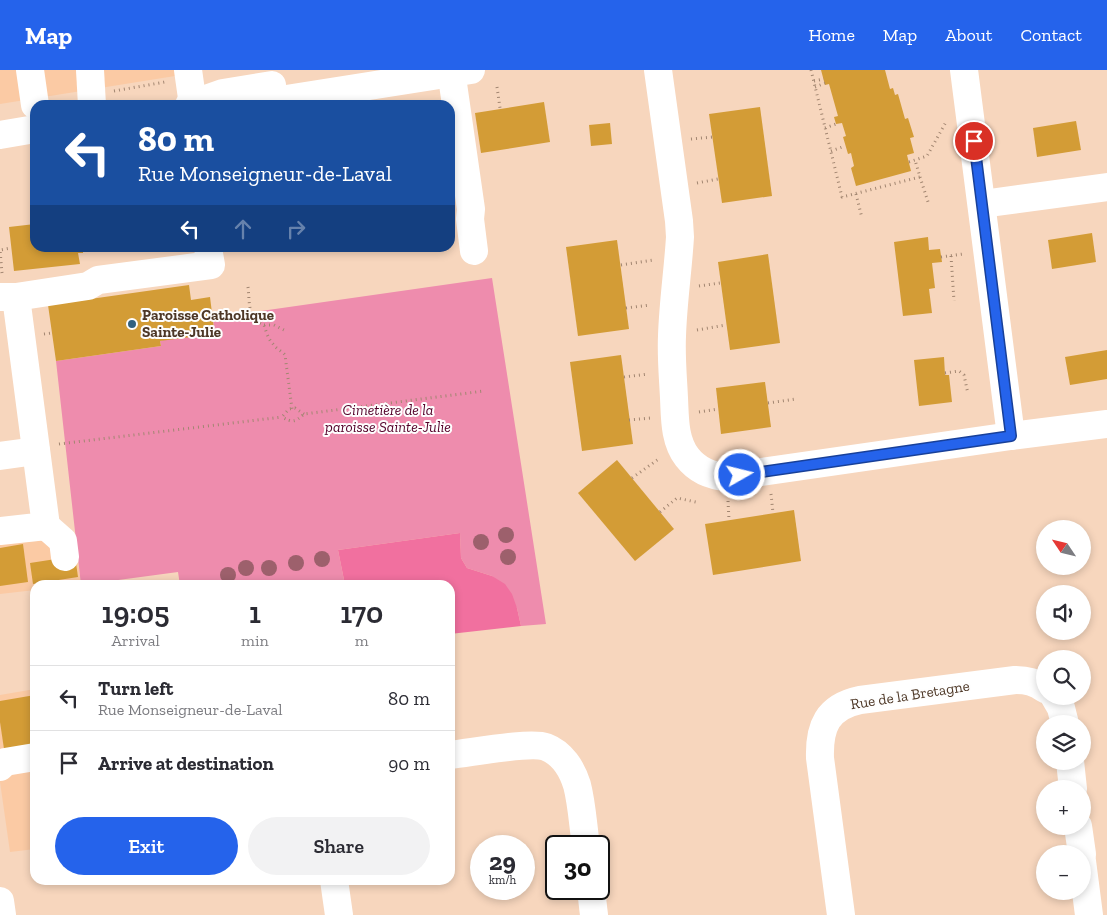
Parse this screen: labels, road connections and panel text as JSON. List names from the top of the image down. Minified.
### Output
{"streets":{"street":["Rue de la Bretagne"]},"parks":["Cimetière de la paroisse Sainte-Julie"],"places":["Paroisse Catholique Sainte-Julie"],"north":"top left","page":{"header":"Map","nav":["Home","Map","About","Contact"],"turn":["80 m","Rue Monseigneur-de-Laval"],"map_buttons":["+","−"],"eta":["19:05","Arrival","1","min","170","m"],"list":[{"name":"Turn left","note":"Rue Monseigneur-de-Laval","value":"80 m"},{"name":"Arrive at destination","value":"90 m"}],"buttons":["Exit","Share"],"speed":"29 km/h","limit":"30"}}
